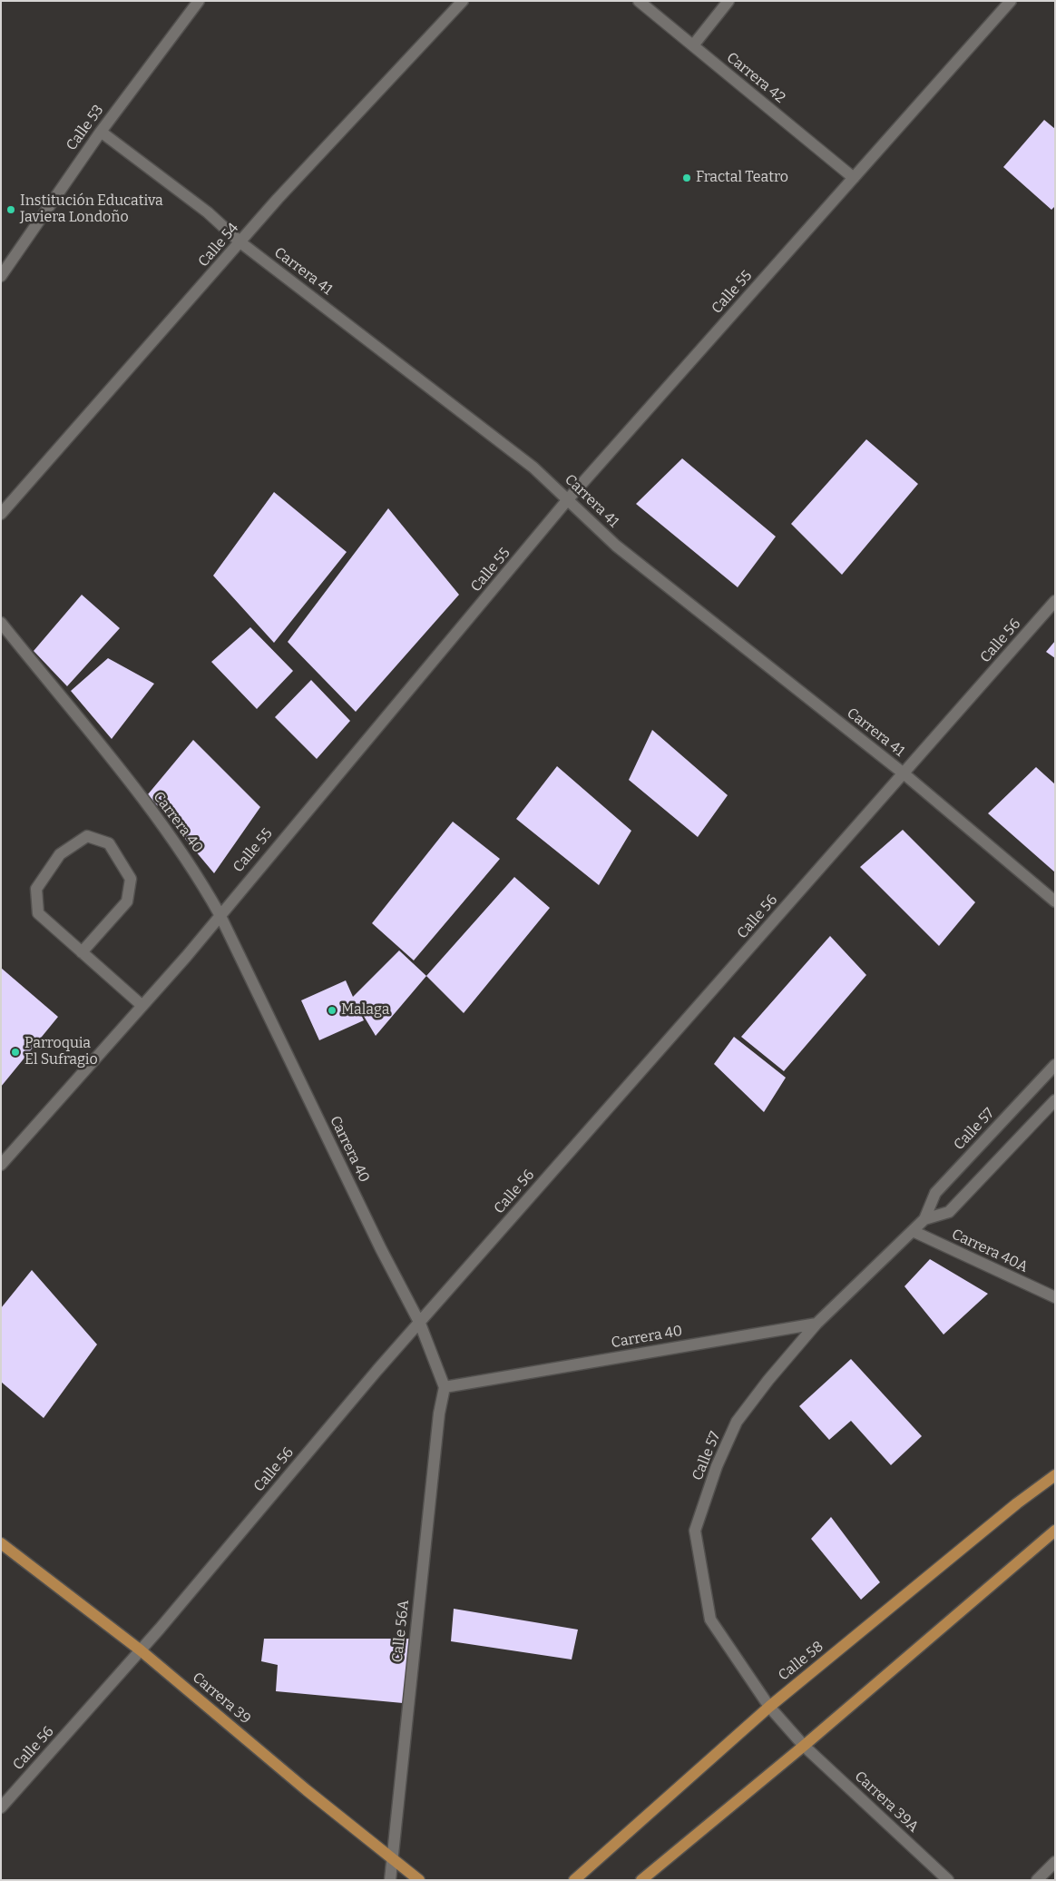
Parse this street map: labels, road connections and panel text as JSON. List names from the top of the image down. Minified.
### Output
{"streets":{"main road":["Calle 58","Carrera 39"],"street":["Carrera 42","Calle 53","Calle 54","Carrera 41","Calle 55","Calle 56","Carrera 40","Calle 57","Carrera 40A","Calle 56A","Carrera 39A"]},"crossings":[["Carrera 42","Calle 55"],["Calle 53","Carrera 41"],["Calle 54","Carrera 41"],["Carrera 41","Calle 55"],["Carrera 41","Calle 56"],["Calle 55","Carrera 40"],["Calle 56","Carrera 40"],["Calle 56","Carrera 39"],["Carrera 40","Calle 57"],["Carrera 40","Calle 56A"],["Calle 57","Carrera 40A"],["Calle 57","Calle 58"],["Calle 57","Carrera 39A"],["Calle 56A","Carrera 39"]],"places":["Fractal Teatro","Institución Educativa Javiera Londoño","Malaga","Parroquia El Sufragio"]}
